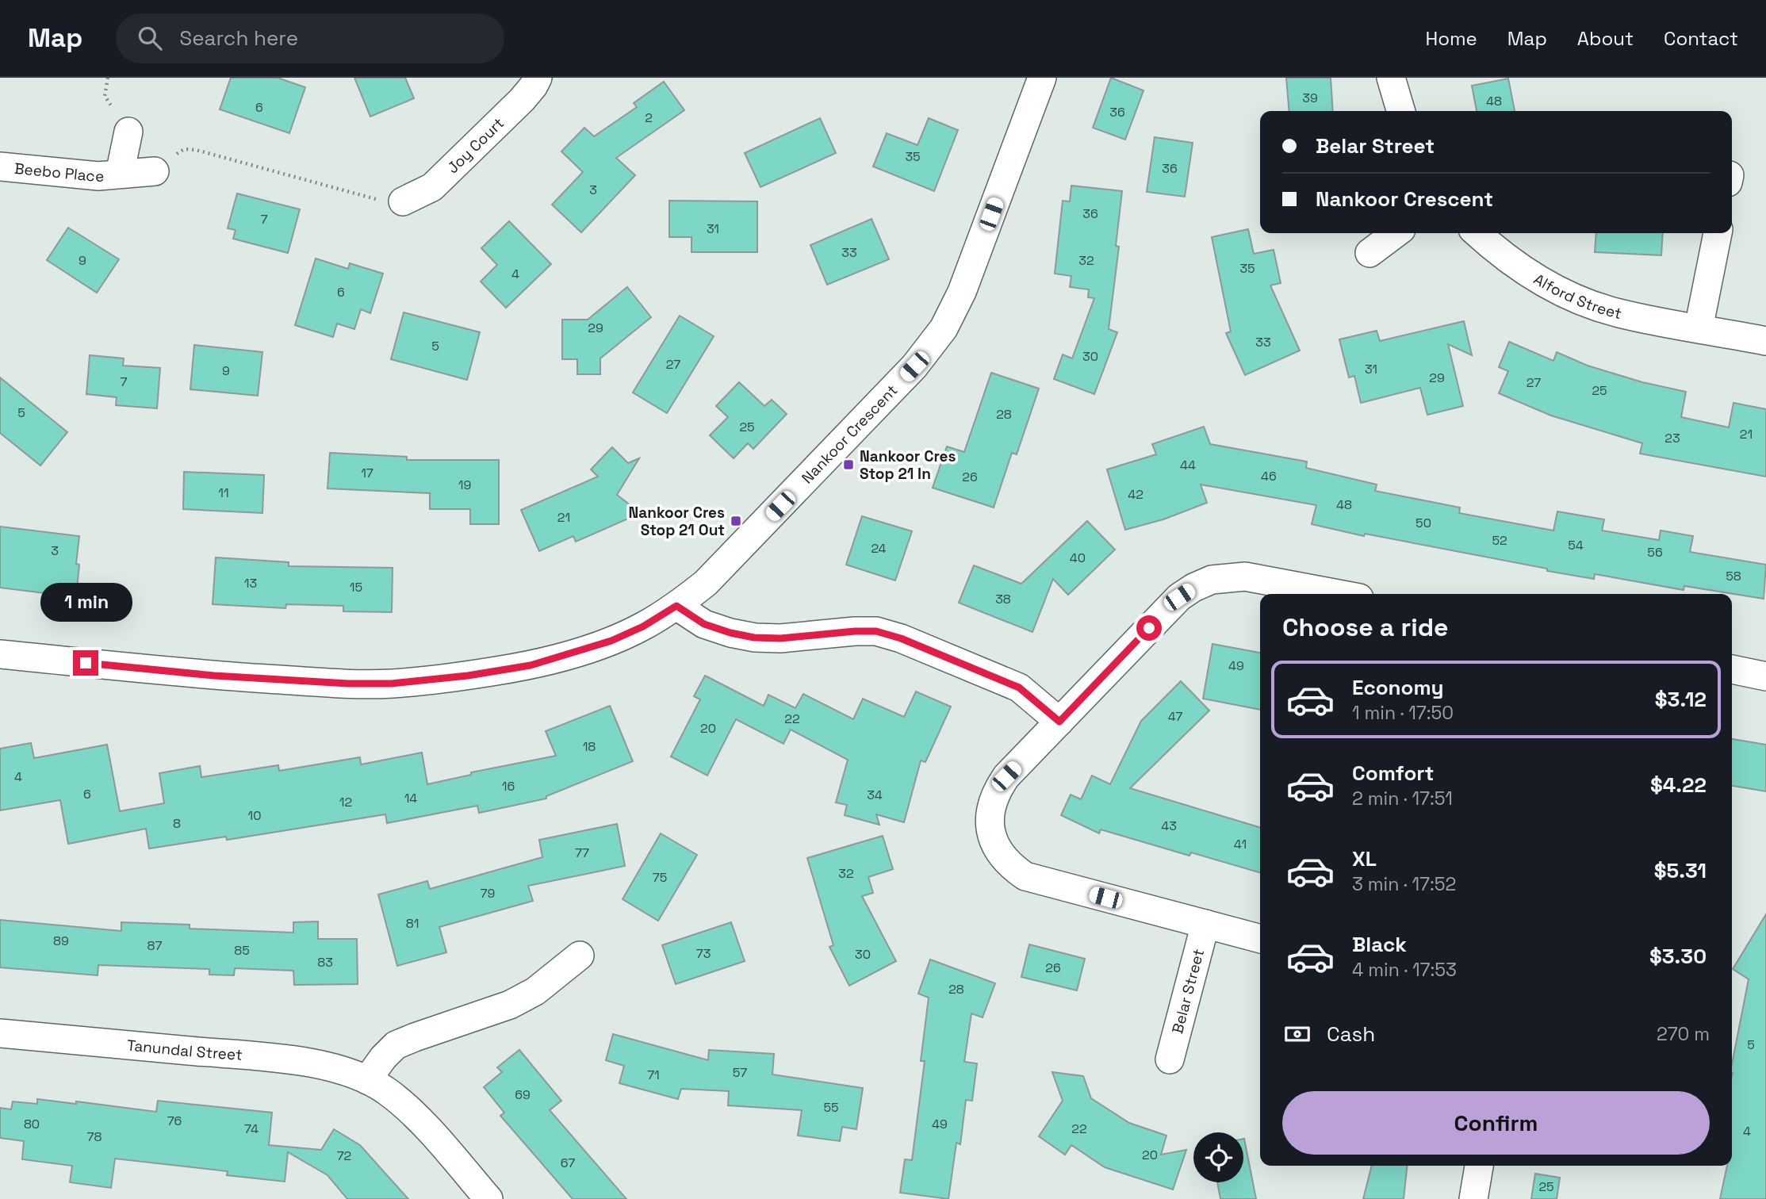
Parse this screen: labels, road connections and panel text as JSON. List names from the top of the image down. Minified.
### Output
{"streets":{"street":["Joy Court","Beebo Place","Alford Street","Nankoor Crescent","Belar Street","Tanundal Street"]},"places":{"transit":["Nankoor Cres Stop 21 In","Nankoor Cres Stop 21 Out"]},"house_numbers":["39","48","6","36","2","35","36","3","36","7","31","33","9","32","35","4","6","29","33","5","30","27","31","9","29","7","27","25","5","28","25","21","23","44","17","46","26","19","11","42","48","21","50","52","54","24","3","56","40","58","13","15","38","49","47","22","20","18","4","16","6","34","14","12","10","8","43","41","77","32","75","79","81","89","87","85","73","30","83","26","28","5","57","71","69","55","76","80","49","74","22","4","78","20","72","67","25"],"page":{"header":"Map","search":"Search here","nav":["Home","Map","About","Contact"],"banner":["Belar Street","Nankoor Crescent"],"bubble":"1 min","heading":"Choose a ride","list":[{"name":"Economy","note":"1 min · 17:50","value":"$3.12"},{"name":"Comfort","note":"2 min · 17:51","value":"$4.22"},{"name":"XL","note":"3 min · 17:52","value":"$5.31"},{"name":"Black","note":"4 min · 17:53","value":"$3.30"}],"pay":["Cash","270 m"],"buttons":"Confirm"}}
